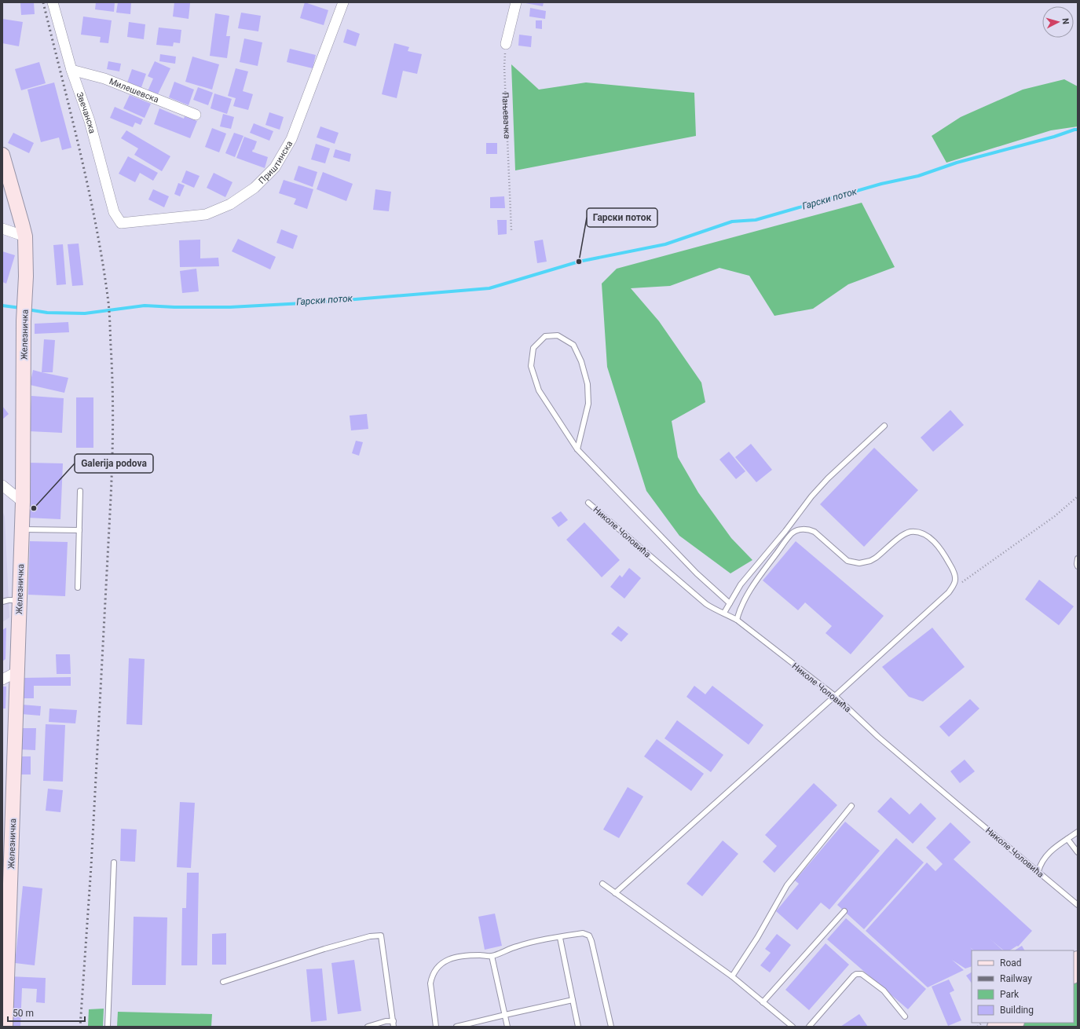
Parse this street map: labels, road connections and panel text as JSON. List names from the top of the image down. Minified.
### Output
{"streets":{"street":["Милешевска","Звечанска","Приштинска","Железничка"],"lane":["Николе Чоловића"],"path":["Пањевачка"]},"crossings":[["Милешевска","Звечанска"],["Звечанска","Приштинска"]],"water":["Гарски поток"],"places":["Гарски поток","Galerija podova"],"legend":["Road","Railway","Park","Building"],"scale_bar":"50 m","north":"right"}
